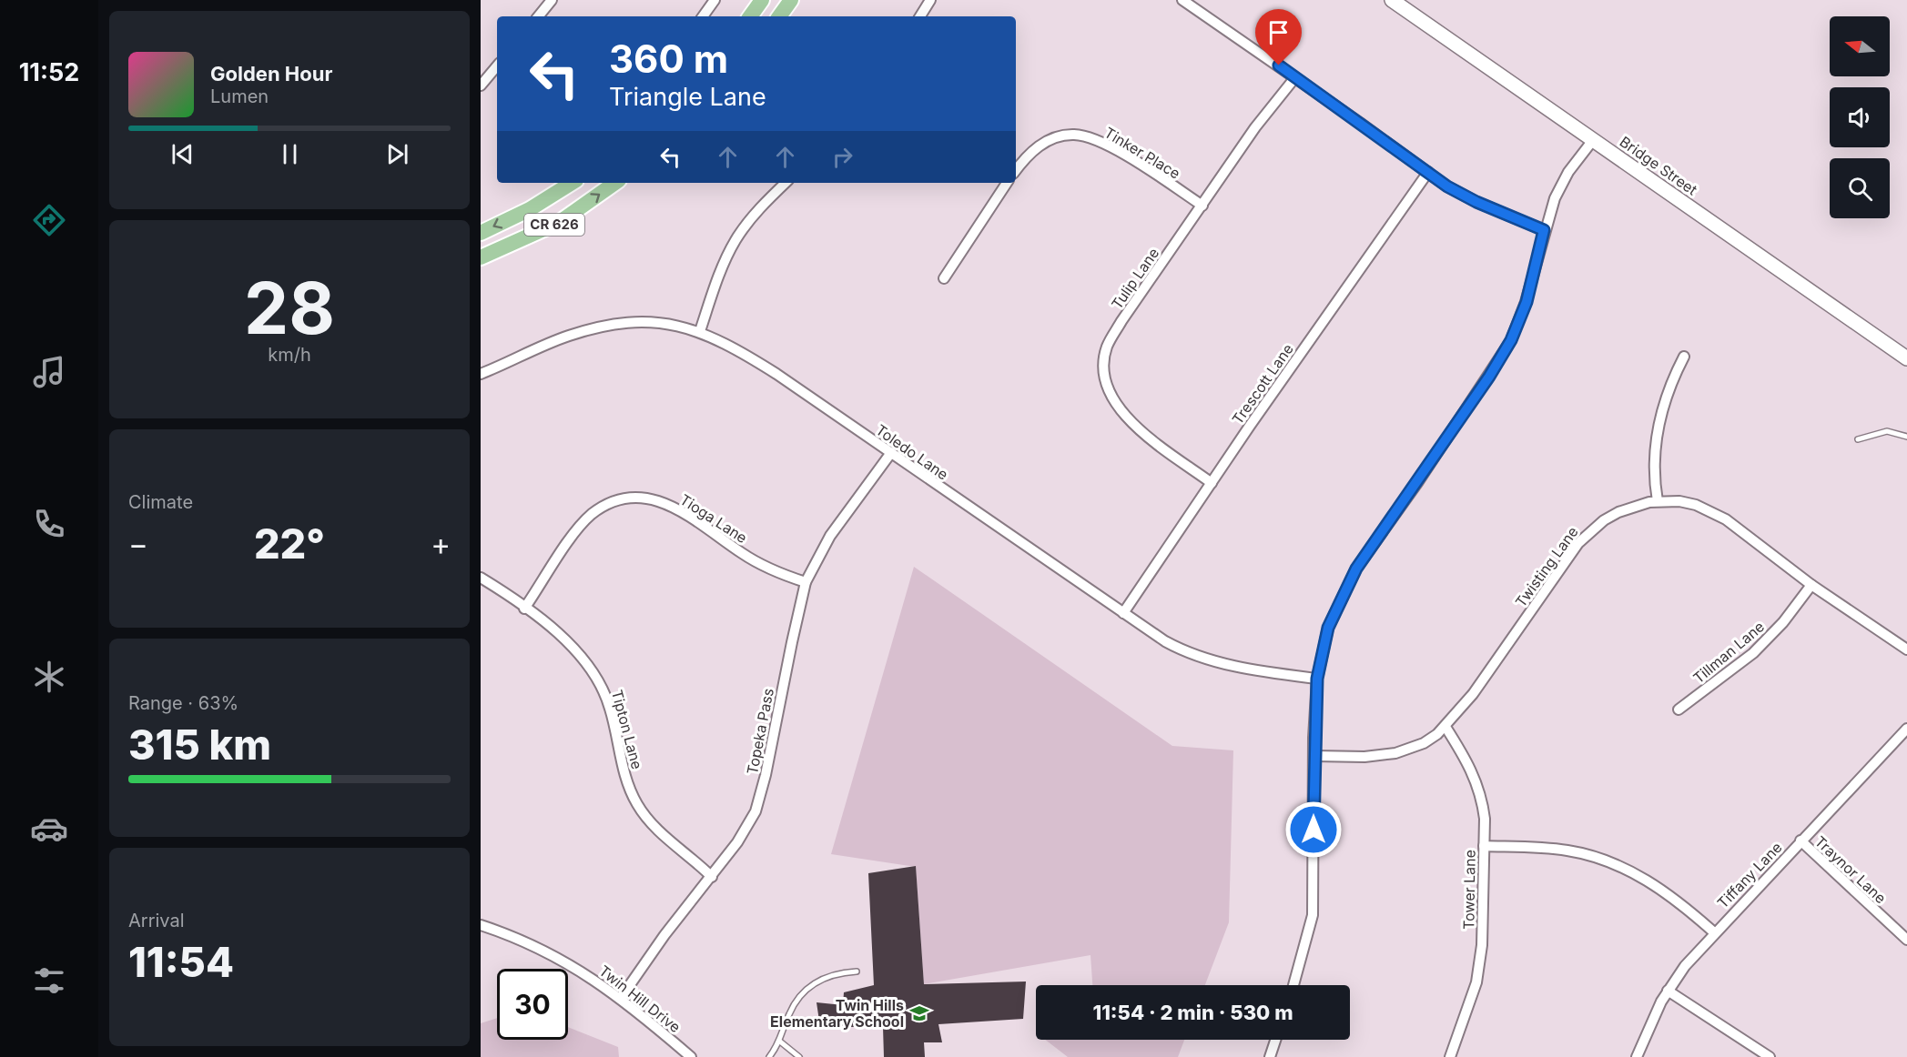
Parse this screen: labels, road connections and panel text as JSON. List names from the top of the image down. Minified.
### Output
{"streets":{"main road":["Bridge Street","CR 626"],"street":["Tinker Place","Tulip Lane","Trescott Lane","Toledo Lane","Tioga Lane","Twisting Lane","Tillman Lane","Tipton Lane","Topeka Pass","Traynor Lane","Tiffany Lane","Tower Lane","Twin Hill Drive"]},"crossings":[["Tinker Place","Tulip Lane"],["Tulip Lane","Trescott Lane"],["Trescott Lane","Toledo Lane"],["Toledo Lane","Topeka Pass"],["Tioga Lane","Tipton Lane"],["Tioga Lane","Topeka Pass"],["Twisting Lane","Tillman Lane"],["Twisting Lane","Tower Lane"],["Tipton Lane","Topeka Pass"],["Topeka Pass","Twin Hill Drive"],["Traynor Lane","Tiffany Lane"]],"places":{"school or university":["Twin Hills Elementary School"]},"north":"left","page":{"tabs":"11:52","turn":["360 m","Triangle Lane"],"song":["Golden Hour","Lumen"],"tile":[["28","km/h"],"Climate",["Range · 63%","315 km"],["Arrival","11:54"]],"heat":["−","22°","+"],"limit":"30","trip":"11:54 · 2 min · 530 m"}}
